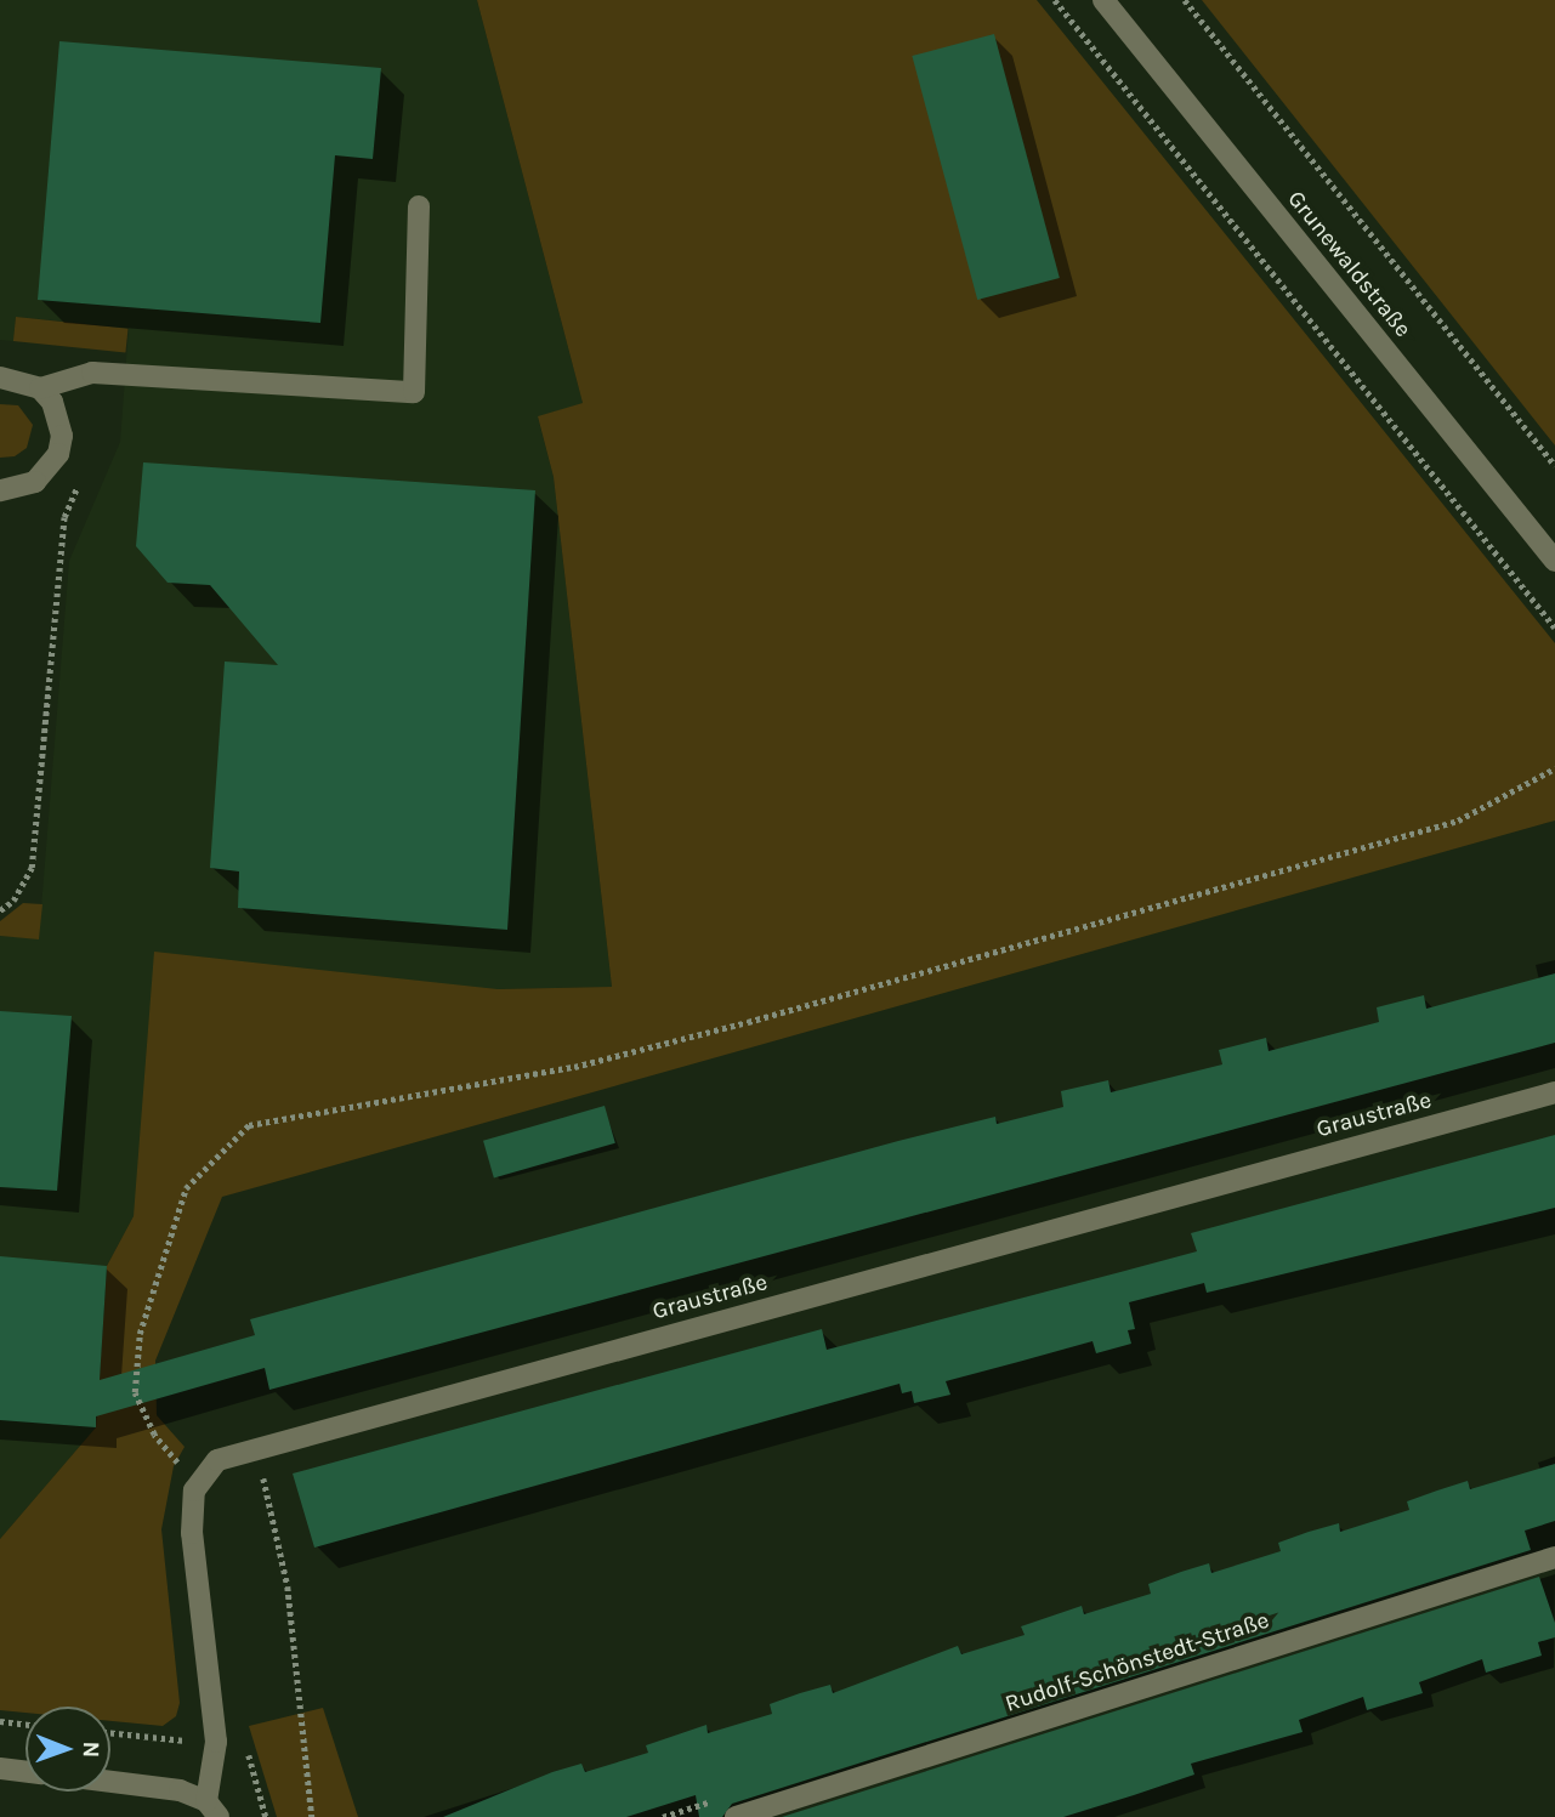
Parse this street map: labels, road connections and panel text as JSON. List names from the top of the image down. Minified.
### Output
{"streets":{"street":["Grunewaldstraße","Graustraße","Rudolf-Schönstedt-Straße"]},"north":"right"}
